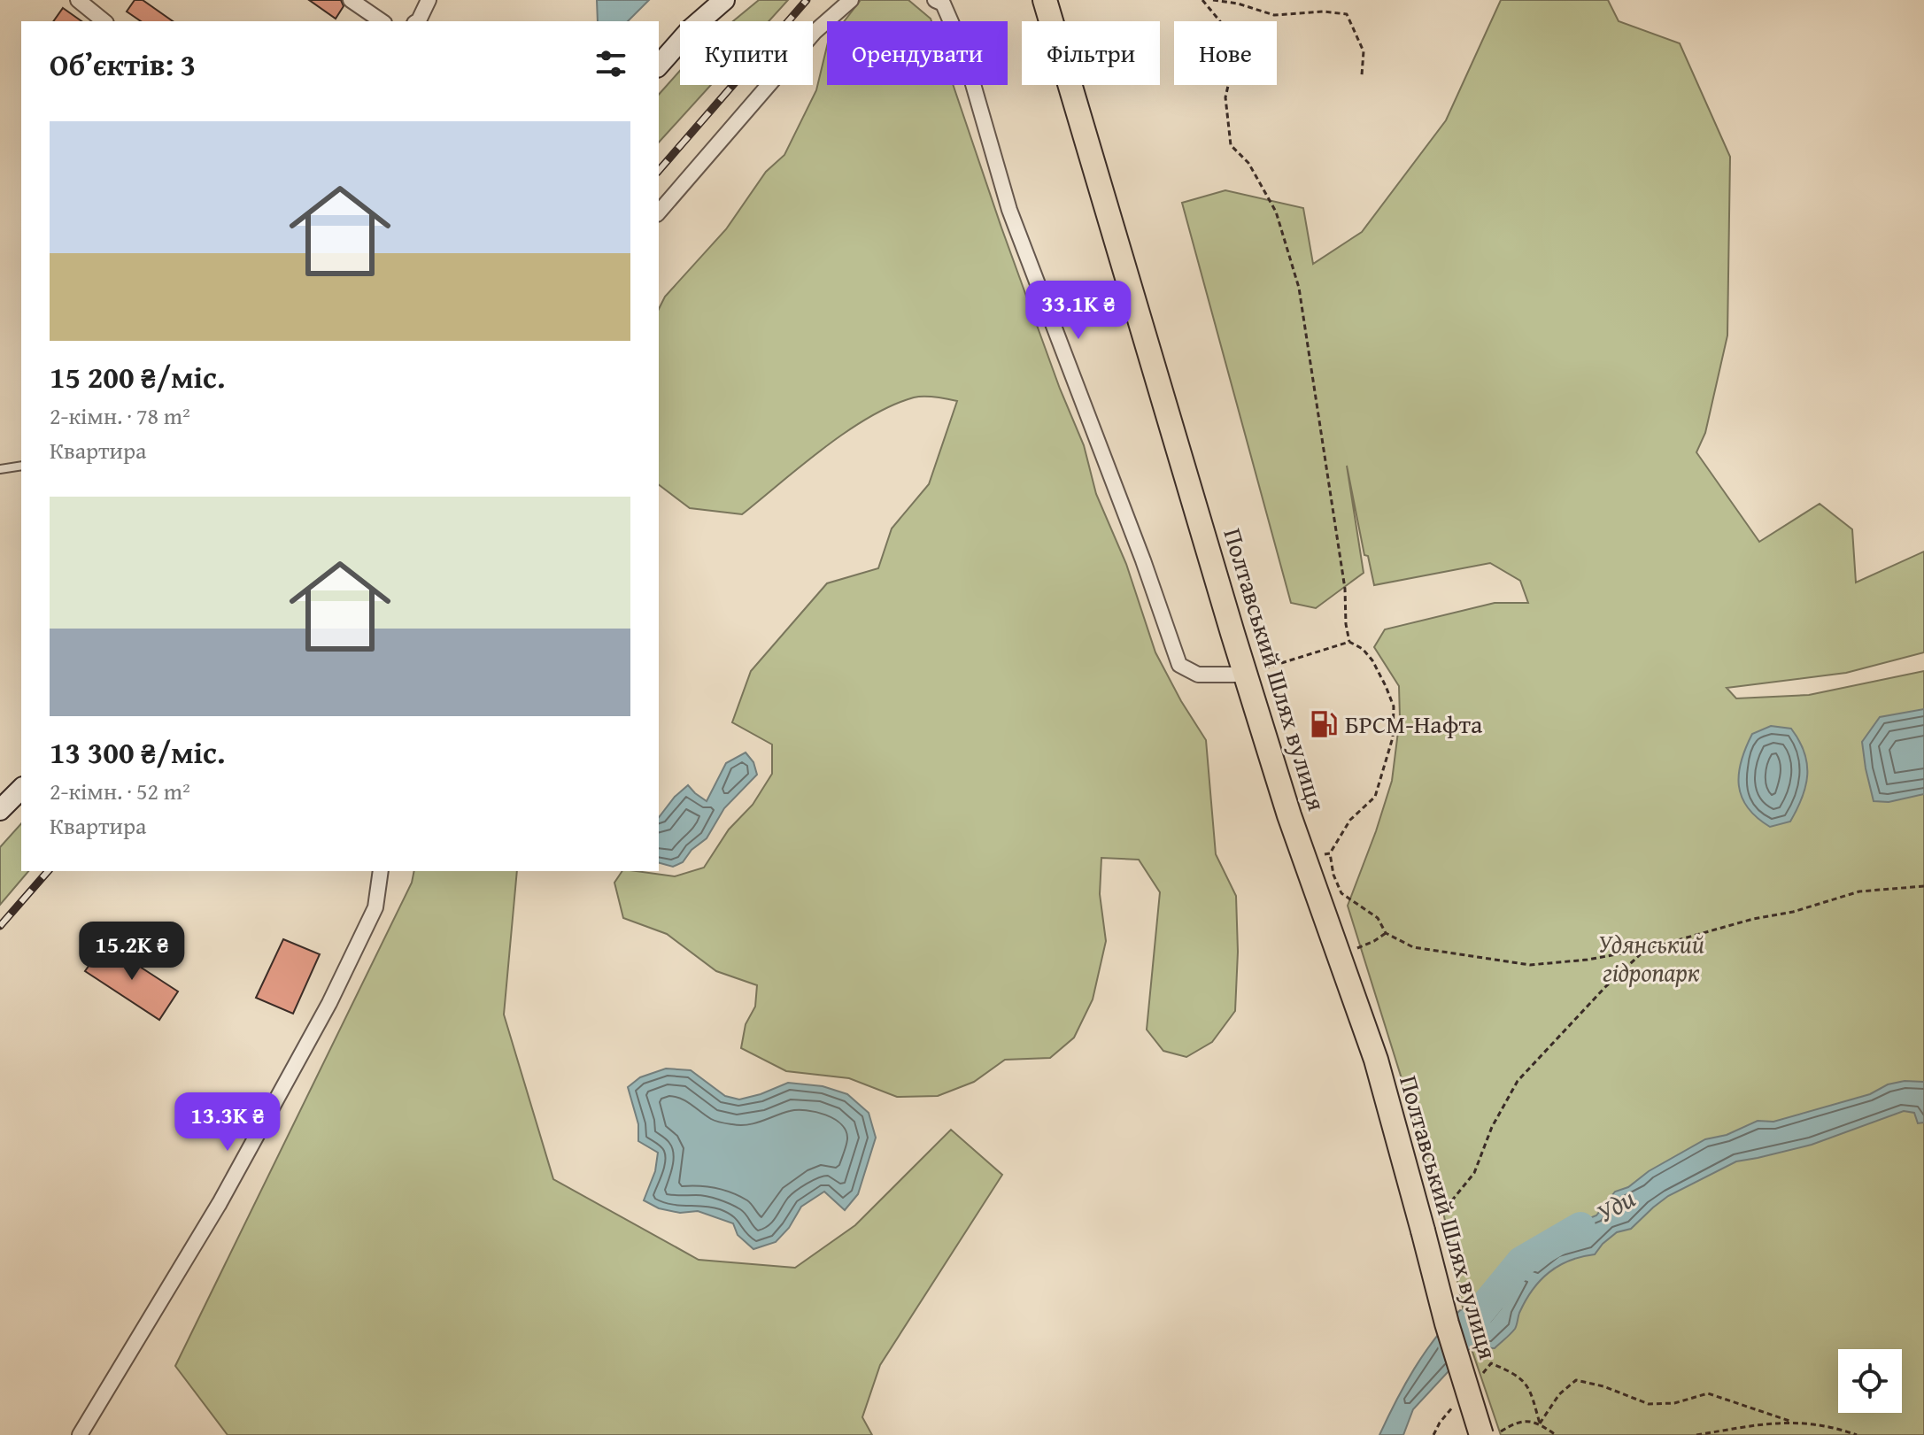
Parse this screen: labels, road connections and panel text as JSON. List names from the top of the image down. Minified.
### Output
{"streets":{"main road":["Полтавський Шлях вулиця"]},"water":["Уди"],"parks":["Удянський гідропарк"],"places":{"fuel station":["БРСМ-Нафта"]},"page":{"chip":["Купити","Орендувати","Фільтри","Нове"],"heading":"Об’єктів: 3","list":[{"name":"15 200 ₴/міс.","note":"2-кімн. · 78 m² · Квартира"},{"name":"13 300 ₴/міс.","note":"2-кімн. · 52 m² · Квартира"}],"price":["33.1K ₴","15.2K ₴","13.3K ₴"]}}
